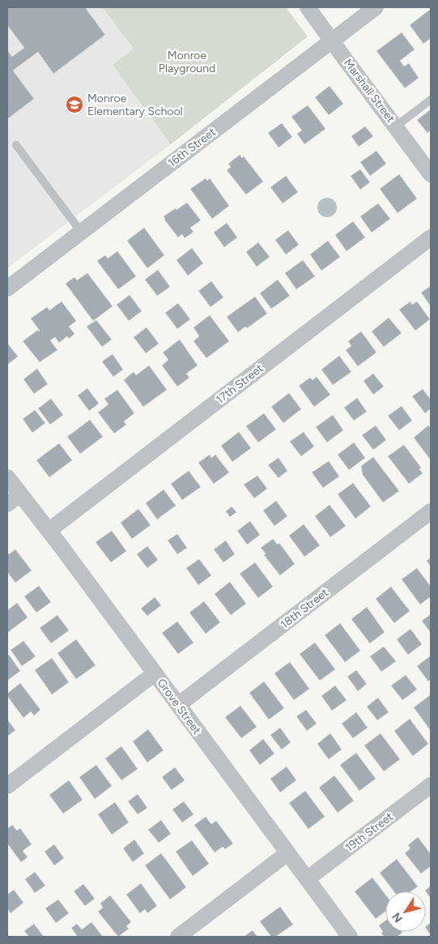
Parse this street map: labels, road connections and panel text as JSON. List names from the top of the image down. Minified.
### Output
{"streets":{"street":["Marshall Street","16th Street","17th Street","18th Street","Grove Street","19th Street"]},"crossings":[["Marshall Street","16th Street"],["17th Street","Grove Street"],["18th Street","Grove Street"],["Grove Street","19th Street"]],"parks":["Monroe Playground"],"places":{"school or university":["Monroe Elementary School"]},"north":"bottom left"}
